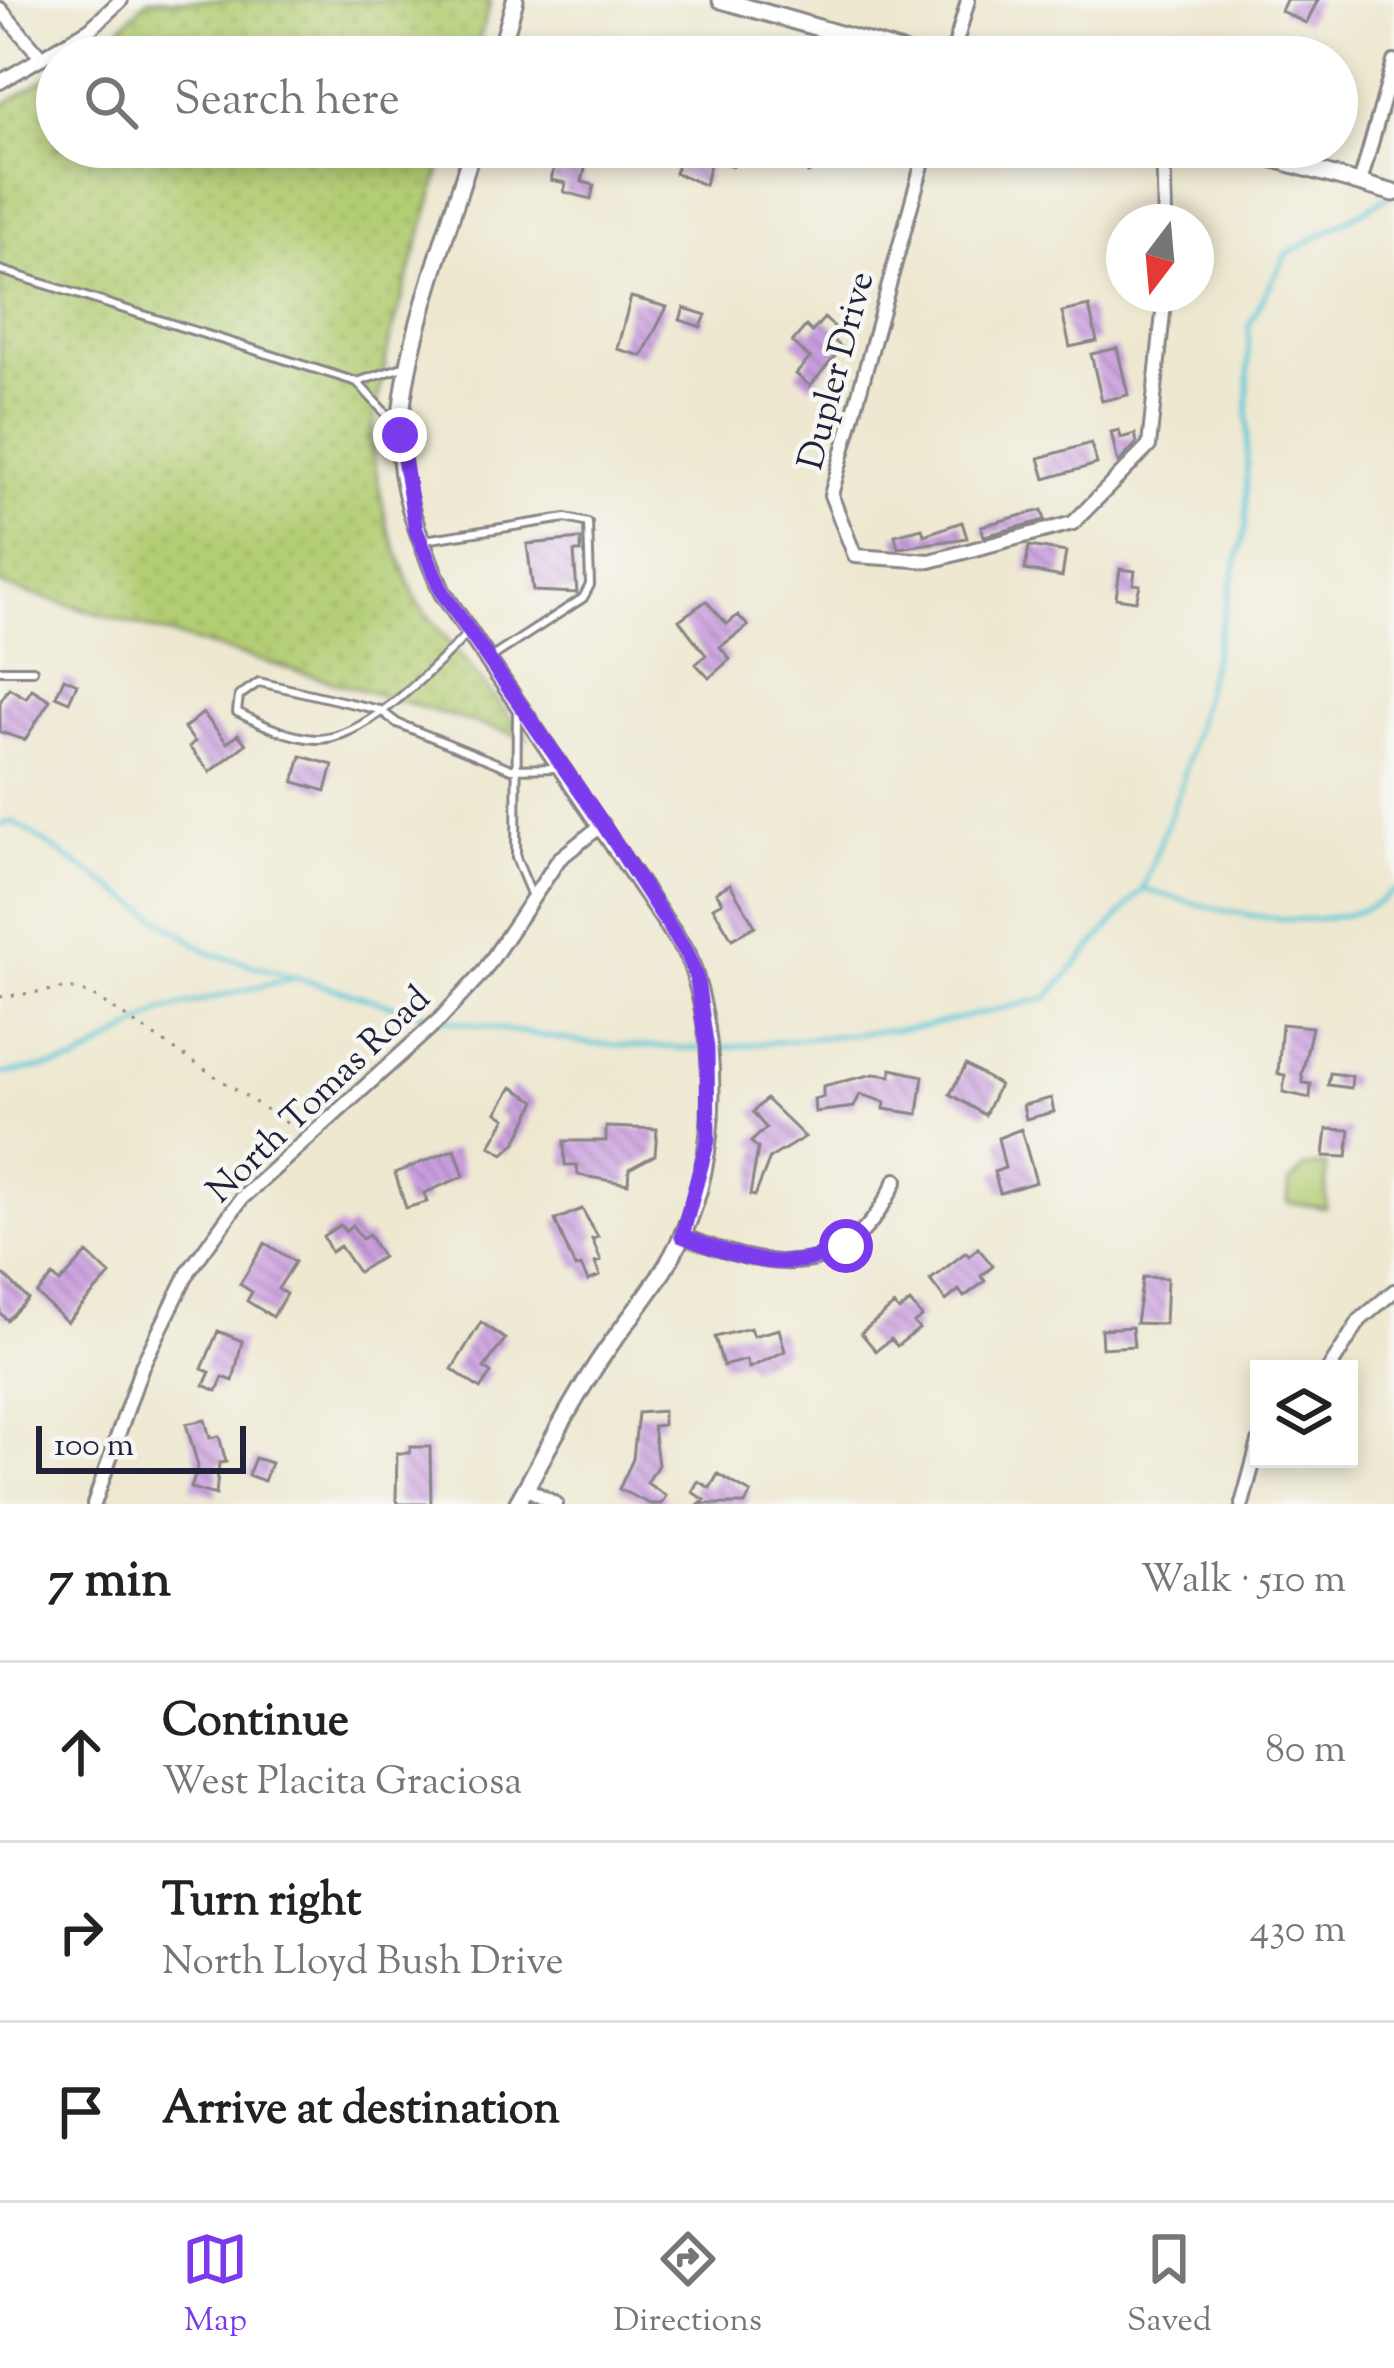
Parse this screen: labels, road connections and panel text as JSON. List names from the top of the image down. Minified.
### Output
{"streets":{"street":["Dupler Drive","North Tomas Road"]},"scale_bar":"100 m","north":"bottom","page":{"search":"Search here","scale":"100 m","heading":["7 min","Walk · 510 m"],"list":[["Continue","West Placita Graciosa","80 m"],["Turn right","North Lloyd Bush Drive","430 m"],"Arrive at destination"],"nav":["Map","Directions","Saved"]}}
